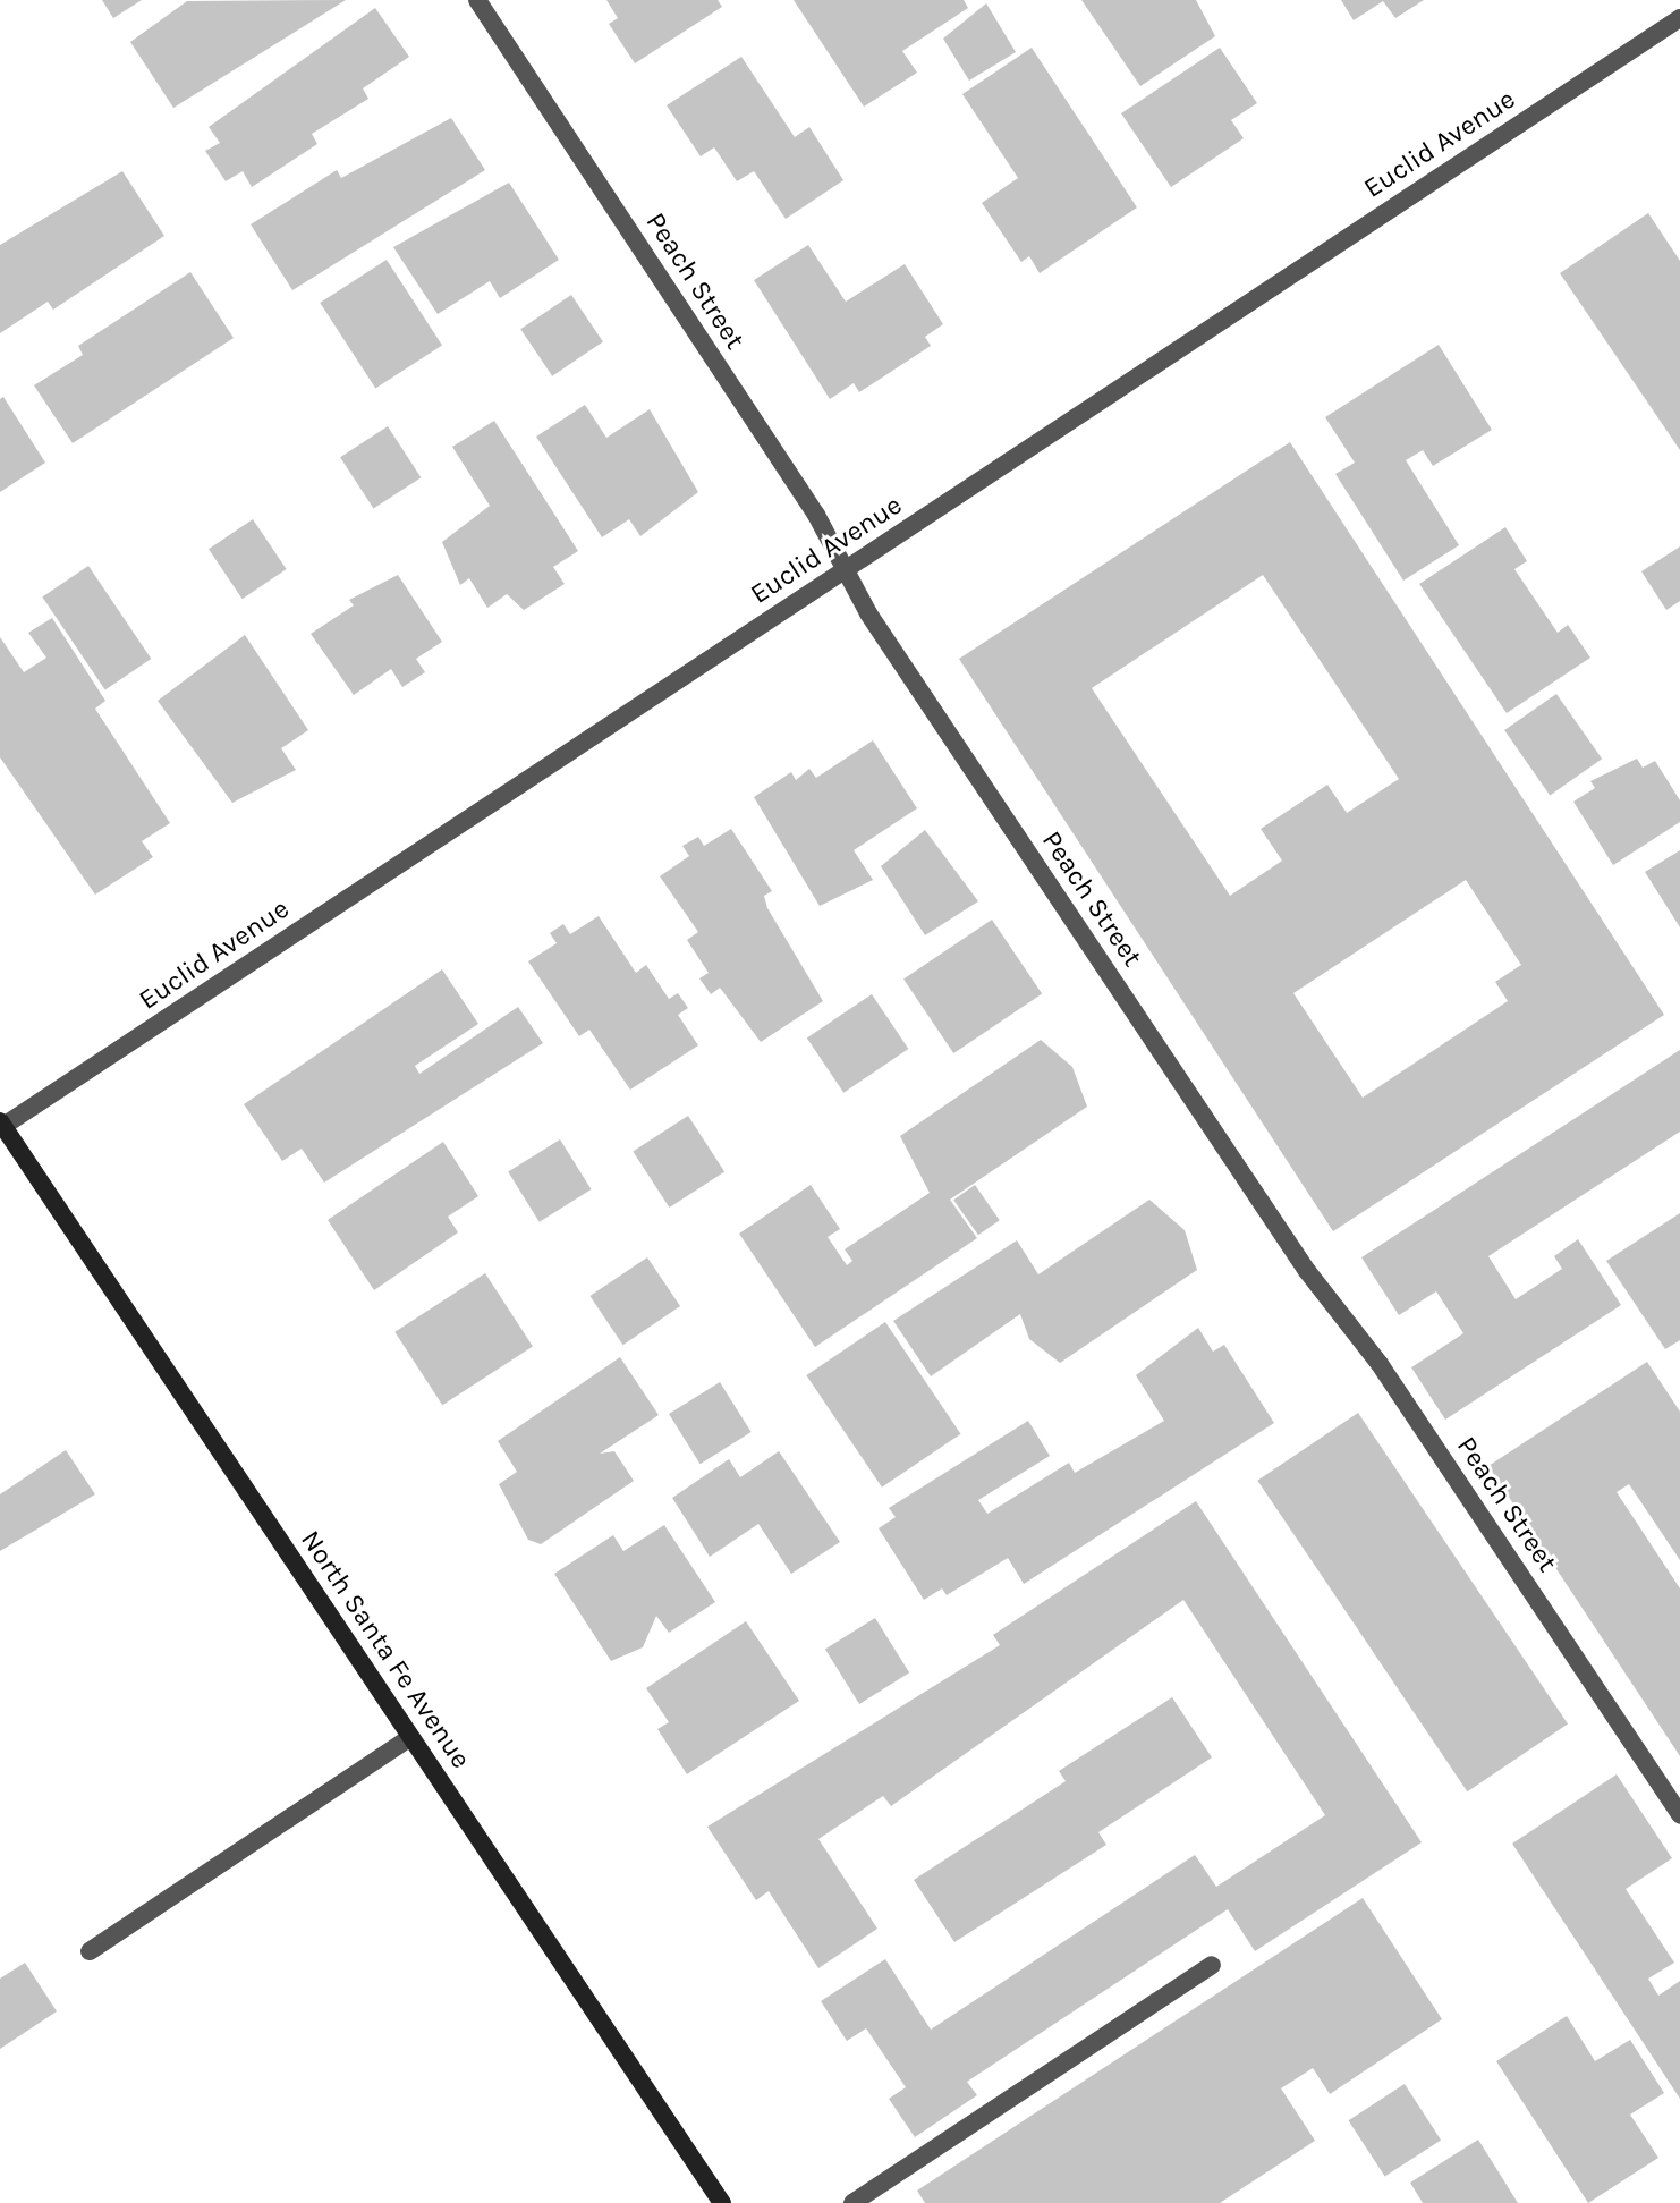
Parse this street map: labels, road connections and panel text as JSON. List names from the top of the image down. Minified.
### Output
{"streets":{"main road":["North Santa Fe Avenue"],"street":["Euclid Avenue","Peach Street"]},"crossings":[["Euclid Avenue","Peach Street"],["Euclid Avenue","North Santa Fe Avenue"]]}
